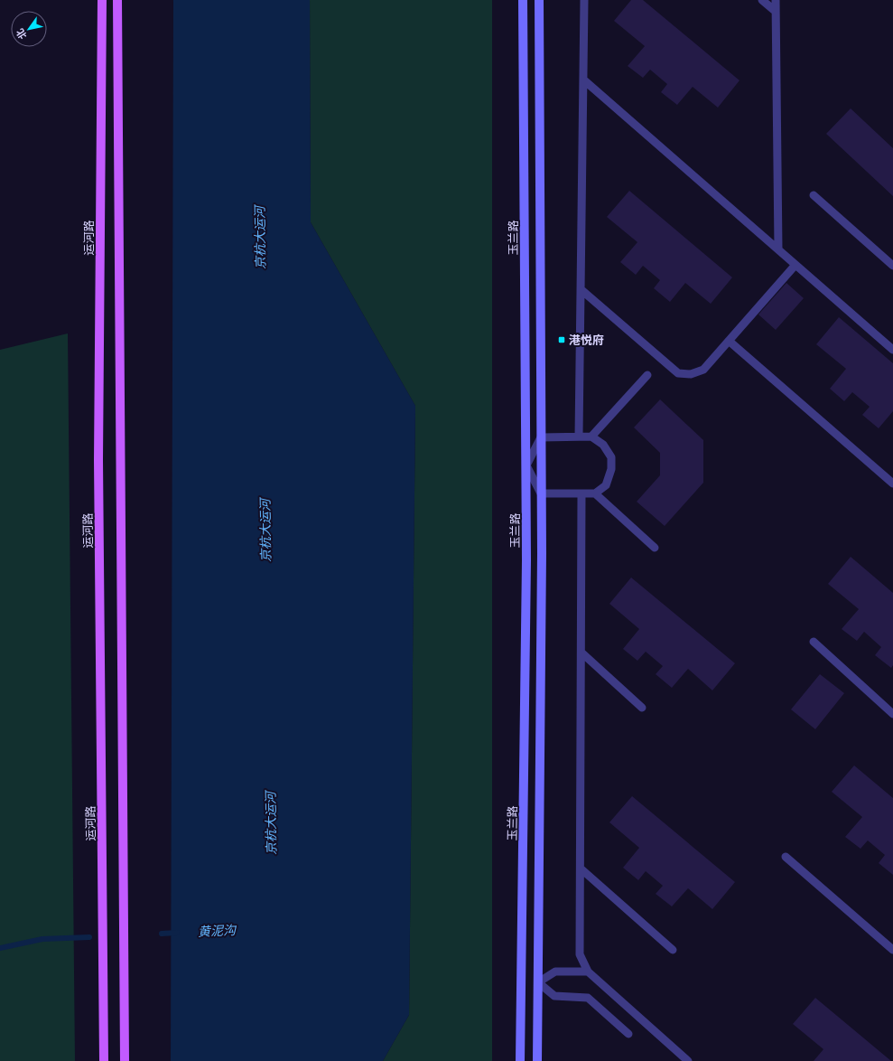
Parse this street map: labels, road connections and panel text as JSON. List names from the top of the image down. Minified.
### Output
{"streets":{"main road":["运河路"],"street":["玉兰路"]},"water":["京杭大运河","黄泥沟"],"places":{"transit":["港悦府"]},"north":"bottom left"}
